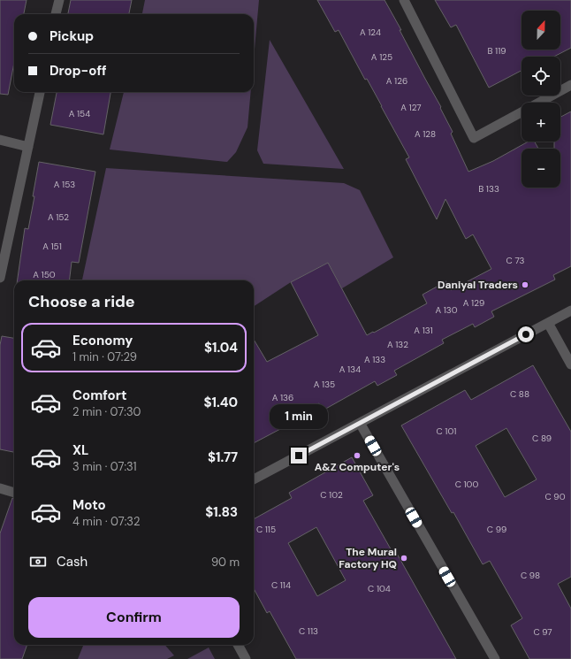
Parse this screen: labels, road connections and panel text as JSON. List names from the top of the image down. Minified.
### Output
{"places":["Daniyal Traders","A&Z Computer's","The Mural Factory HQ"],"house_numbers":["A 124","B 119","A 125","A 126","A 127","A 154","A 128","A 153","B 133","A 152","A 151","C 73","A 150","A 129","A 130","A 131","A 132","A 133","A 134","A 135","C 88","A 136","C 101","C 89","C 100","C 102","C 90","C 115","C 99","C 98","C 114","C 104","C 113","C 97"],"north":"top","page":{"map_buttons":["+","−"],"banner":["Pickup","Drop-off"],"heading":"Choose a ride","list":[{"name":"Economy","note":"1 min · 07:29","value":"$1.04"},{"name":"Comfort","note":"2 min · 07:30","value":"$1.40"},{"name":"XL","note":"3 min · 07:31","value":"$1.77"},{"name":"Moto","note":"4 min · 07:32","value":"$1.83"}],"bubble":"1 min","pay":["Cash","90 m"],"buttons":"Confirm"}}
